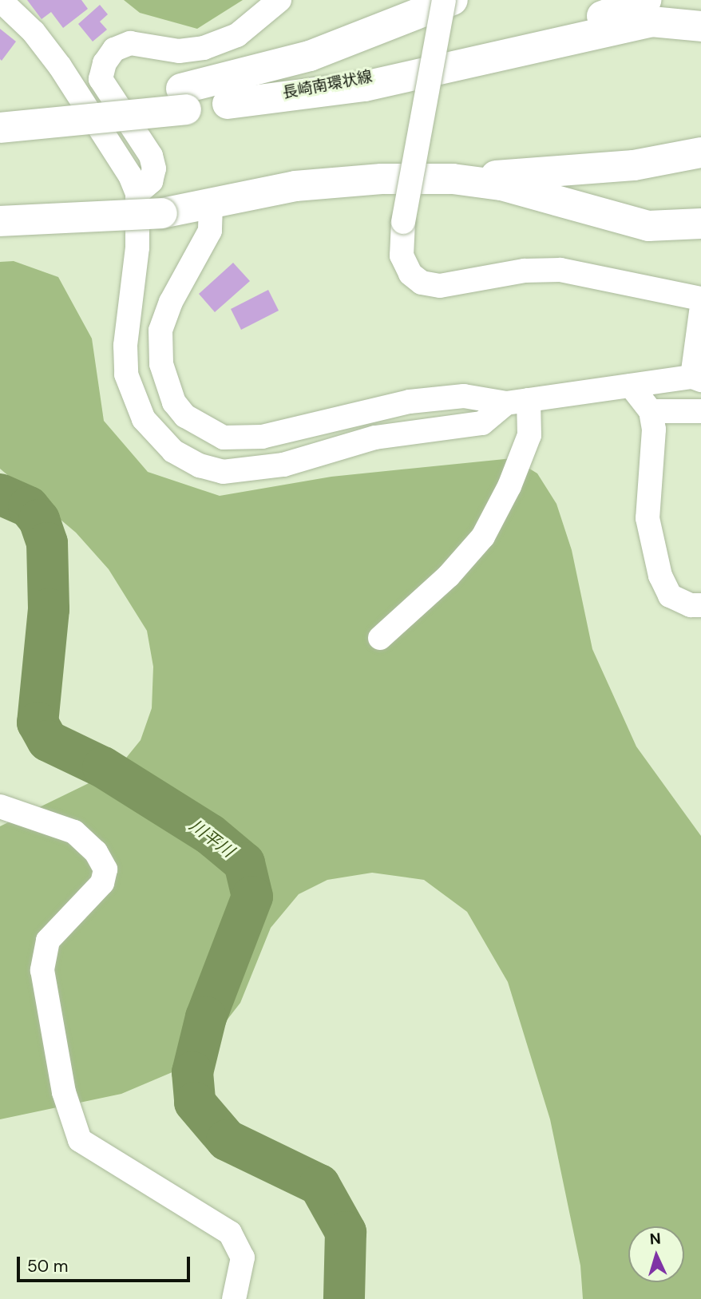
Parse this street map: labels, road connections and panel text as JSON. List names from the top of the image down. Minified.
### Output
{"streets":{"highway":["長崎南環状線"]},"water":["川平川"],"scale_bar":"50 m","north":"top"}
